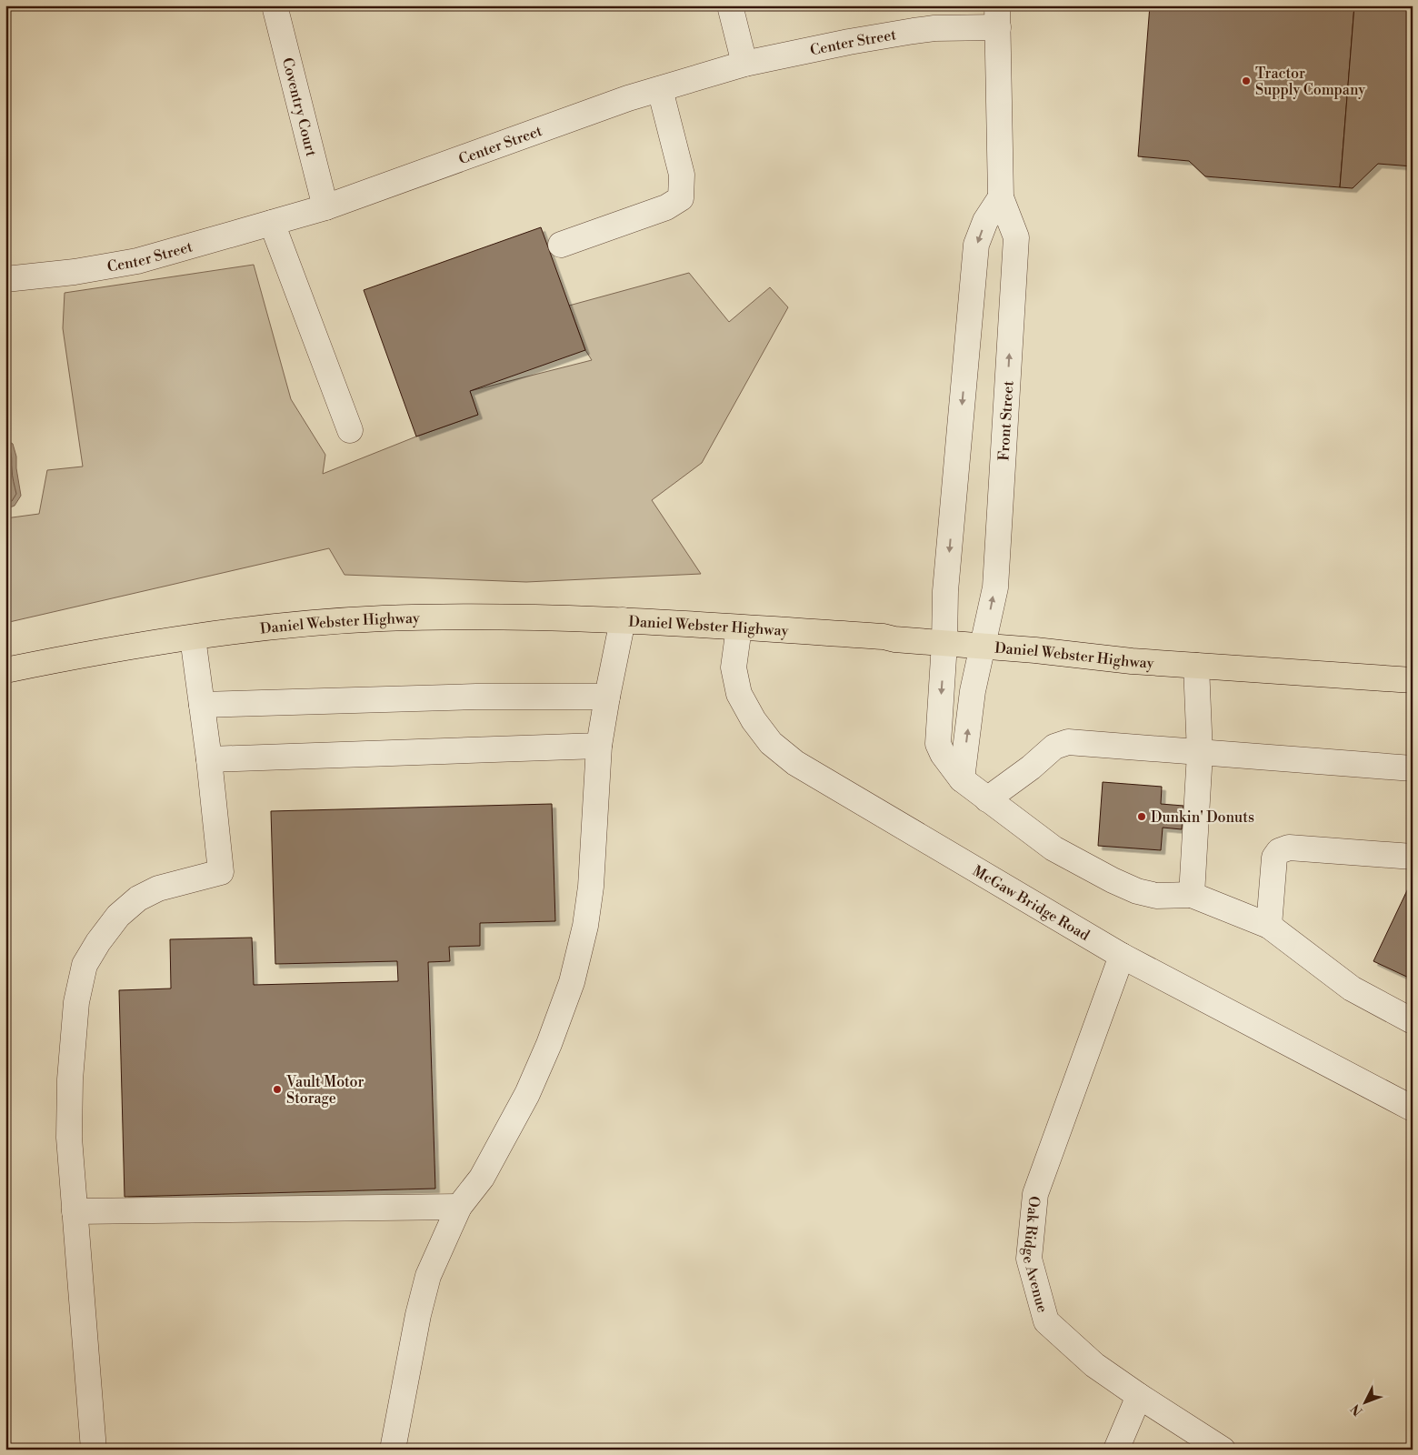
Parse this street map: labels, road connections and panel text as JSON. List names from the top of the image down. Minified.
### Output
{"streets":{"main road":["Daniel Webster Highway"],"street":["Center Street","Coventry Court","Front Street","McGaw Bridge Road","Oak Ridge Avenue"]},"crossings":[["Center Street","Coventry Court"],["Center Street","Front Street"],["Front Street","Daniel Webster Highway"],["Daniel Webster Highway","McGaw Bridge Road"],["McGaw Bridge Road","Oak Ridge Avenue"]],"places":["Tractor Supply Company","Dunkin' Donuts","Vault Motor Storage"],"north":"bottom left"}
